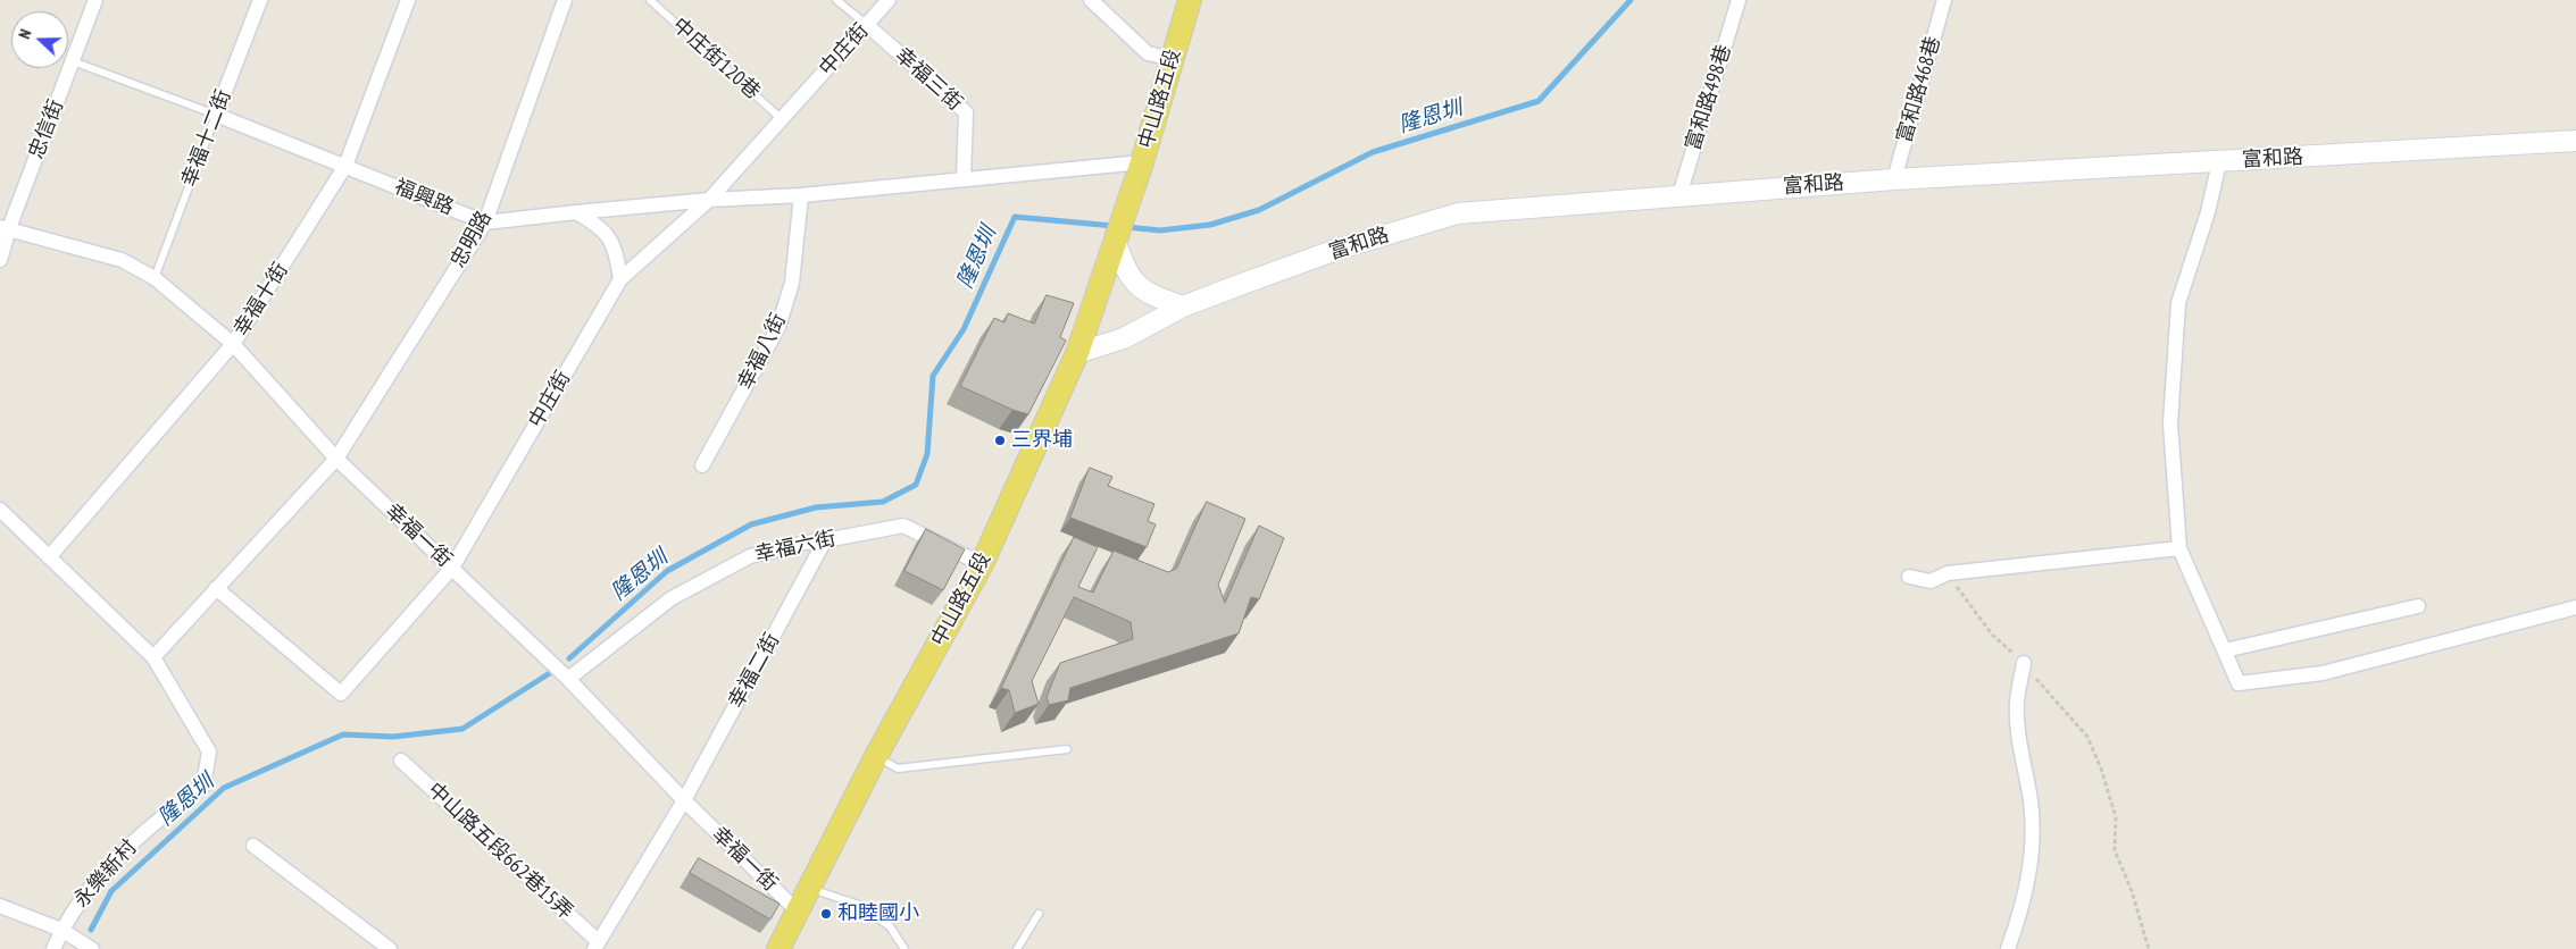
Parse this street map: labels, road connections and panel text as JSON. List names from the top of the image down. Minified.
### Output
{"streets":{"main road":["中山路五段"],"street":["中庄街","幸福三街","富和路468巷","富和路498巷","忠信街","幸福十二街","富和路","福興路","忠明路","幸福十街","幸福八街","幸福一街","幸福六街","幸福二街","中山路五段662巷15弄","永樂新村"],"lane":["中庄街120巷"]},"crossings":[["中庄街","中庄街120巷"],["中庄街","幸福三街"],["中庄街","福興路"],["中庄街","幸福一街"],["幸福三街","福興路"],["富和路468巷","富和路"],["富和路498巷","富和路"],["中山路五段","富和路"],["中山路五段","福興路"],["中山路五段","幸福一街"],["中山路五段","幸福六街"],["忠信街","幸福一街"],["幸福十二街","福興路"],["幸福十二街","幸福一街"],["福興路","忠明路"],["福興路","幸福十街"],["福興路","幸福八街"],["忠明路","幸福一街"],["幸福十街","幸福一街"],["幸福十街","永樂新村"],["幸福一街","幸福六街"],["幸福一街","幸福二街"],["幸福一街","中山路五段662巷15弄"],["幸福六街","幸福二街"],["幸福二街","中山路五段662巷15弄"]],"water":["隆恩圳"],"places":["三界埔","和睦國小"],"north":"left"}
